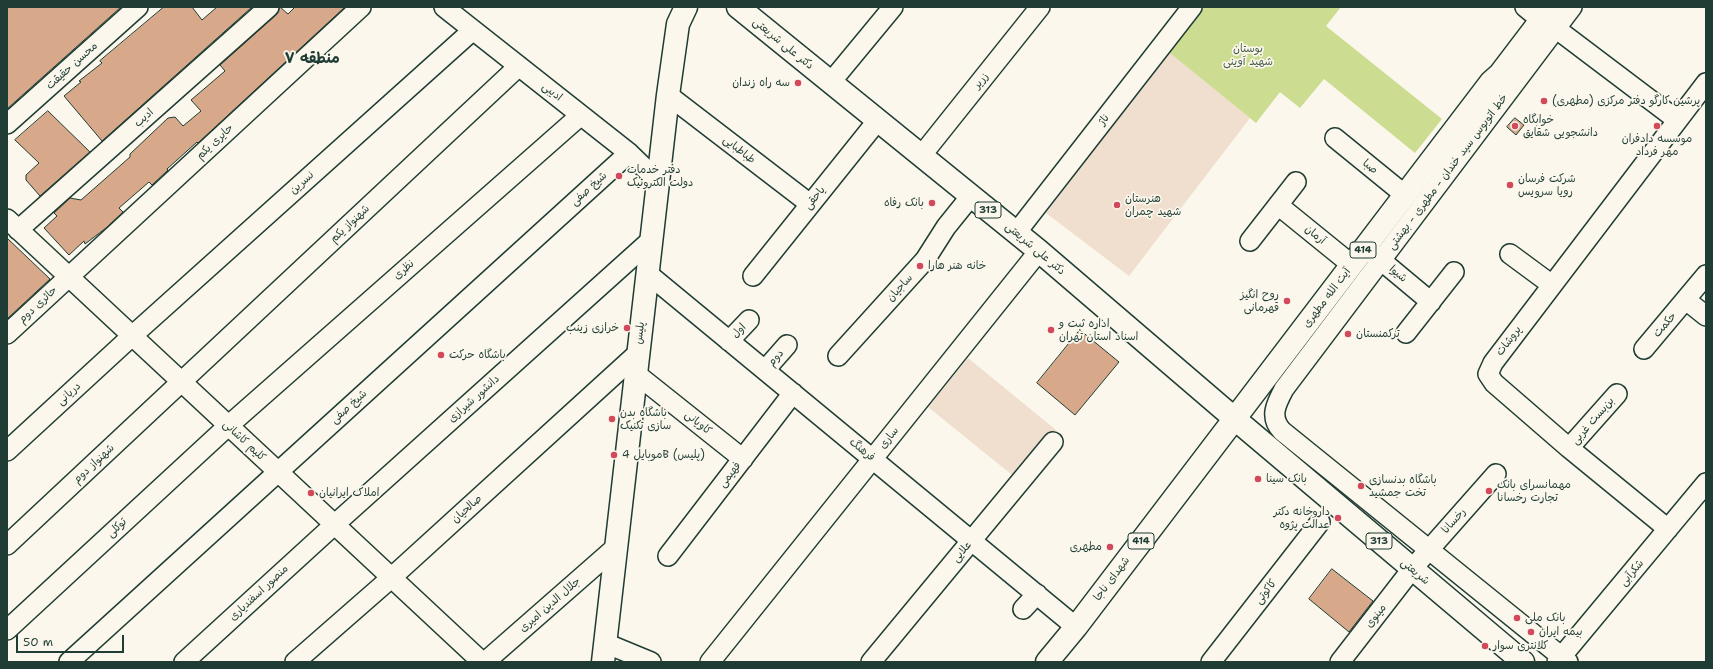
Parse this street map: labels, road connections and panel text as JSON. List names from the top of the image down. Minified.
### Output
{"streets":{"main road":["دکتر علی شریعتی","313","414","آیت الله مطهری","پلیس","شریعتی","شهدای ناجا"],"street":["محسن حقیقت","زریر","ادیبی","ادیب","ناژ","حایری یکم","طباطبایی","صبا","خط اتوبوس سید خندان - مطهری - بهشتی","نسرین","شیخ صفی","یاحقی","شهنواز یکم","آرمان","نظری","شیوا","ساجیان","حائری دوم","حکمت","اول","پروشات","دوم","دریانی","دانشور شیرازی","بن‌بست غربی","کاویانی","ساری","کلیم کاشانی","فرهنگ","شهنواز دوم","فهیمی","صالحیان","رخسانا","توکلی","علایی","شکرآبی","کاکوتی","منصور اسفندیاری","جلال الدین امیری","مینوی"]},"crossings":[["دکتر علی شریعتی","زریر"],["دکتر علی شریعتی","ناژ"],["دکتر علی شریعتی","یاحقی"],["دکتر علی شریعتی","ساجیان"],["دکتر علی شریعتی","آیت الله مطهری"],["دکتر علی شریعتی","ساری"],["دکتر علی شریعتی","شریعتی"],["دکتر علی شریعتی","شهدای ناجا"],["ادیبی","نسرین"],["ادیبی","شیخ صفی"],["ادیبی","شهنواز یکم"],["ادیبی","نظری"],["ادیبی","پلیس"],["ادیب","کلیم کاشانی"],["حایری یکم","حائری دوم"],["حایری یکم","کلیم کاشانی"],["طباطبایی","یاحقی"],["طباطبایی","پلیس"],["صبا","آیت الله مطهری"],["خط اتوبوس سید خندان - مطهری - بهشتی","شیوا"],["خط اتوبوس سید خندان - مطهری - بهشتی","آیت الله مطهری"],["خط اتوبوس سید خندان - مطهری - بهشتی","رخسانا"],["خط اتوبوس سید خندان - مطهری - بهشتی","شکرآبی"],["نسرین","دریانی"],["نسرین","کلیم کاشانی"],["شیخ صفی","کلیم کاشانی"],["شهنواز یکم","کلیم کاشانی"],["شهنواز یکم","شهنواز دوم"],["آرمان","آیت الله مطهری"],["نظری","کلیم کاشانی"],["نظری","توکلی"],["شیوا","آیت الله مطهری"],["آیت الله مطهری","شریعتی"],["آیت الله مطهری","شهدای ناجا"],["حائری دوم","کلیم کاشانی"],["اول","فرهنگ"],["پلیس","دانشور شیرازی"],["پلیس","کاویانی"],["پلیس","فرهنگ"],["پلیس","صالحیان"],["پلیس","جلال الدین امیری"],["پروشات","بن‌بست غربی"],["پروشات","شکرآبی"],["دوم","فرهنگ"],["دریانی","کلیم کاشانی"],["دانشور شیرازی","کلیم کاشانی"],["دانشور شیرازی","منصور اسفندیاری"],["کاویانی","فهیمی"],["کاویانی","صالحیان"],["ساری","فرهنگ"],["کلیم کاشانی","شهنواز دوم"],["کلیم کاشانی","صالحیان"],["کلیم کاشانی","توکلی"],["کلیم کاشانی","منصور اسفندیاری"],["کلیم کاشانی","جلال الدین امیری"],["فرهنگ","فهیمی"],["فرهنگ","علایی"],["فرهنگ","شهدای ناجا"],["رخسانا","شریعتی"],["رخسانا","مینوی"],["شریعتی","شهدای ناجا"],["شریعتی","مینوی"]],"districts":["منطقه ۷"],"parks":["بوستان شهید آوینی"],"places":["سه راه زندان","پرشین کارگو دفتر مرکزی (مطهری)","خوابگاه دانشجویی شقایق","موسسه دادفران مهر فرداد","دفتر خدمات دولت الکترونیک","شرکت فرسان رویا سرویس","بانک رفاه","هنرستان شهید چمران","خانه هنر هارا","روح انگیز قهرمانی","خرازی زینب","اداره ثبت و اسناد استان تهران","ترکمنستان","باشگاه حرکت","باشگاه بدن سازی تکنیک","موبایل 4B (پلیس)","بانک سینا","باشگاه بدنسازى تخت جمشيد","مهمانسرای بانک تجارت رخسانا","املاک ایرانیان","داروخانه دکتر عدالت پژوه","مطهری","بانک ملی","بیمه ایران","کلانتری سوار"],"scale_bar":"50 m"}
